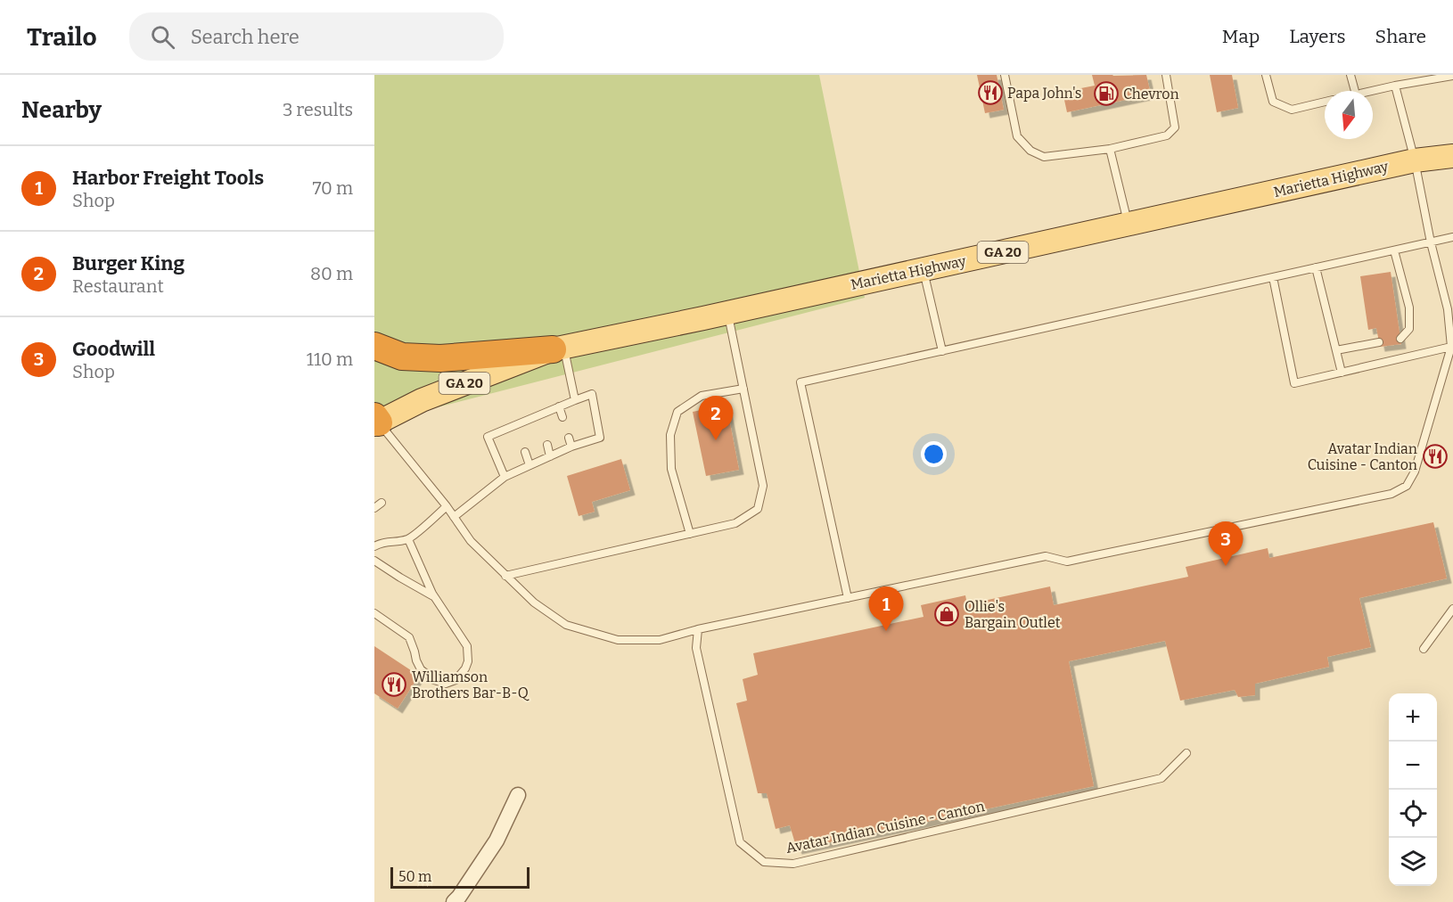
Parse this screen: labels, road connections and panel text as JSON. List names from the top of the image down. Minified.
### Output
{"streets":{"highway":["GA 20"],"main road":["Marietta Highway"],"lane":["Avatar Indian Cuisine - Canton"]},"crossings":[["Marietta Highway","GA 20"]],"places":{"restaurant":["Papa John's","Avatar Indian Cuisine - Canton","Williamson Brothers Bar-B-Q"],"fuel station":["Chevron"],"shop":["Ollie's Bargain Outlet"]},"scale_bar":"50 m","north":"bottom","page":{"header":"Trailo","search":"Search here","nav":["Map","Layers","Share"],"heading":["Nearby","3 results"],"list":[{"mark":"1","name":"Harbor Freight Tools","note":"Shop","value":"70 m"},{"mark":"2","name":"Burger King","note":"Restaurant","value":"80 m"},{"mark":"3","name":"Goodwill","note":"Shop","value":"110 m"}],"pins":["2","3","1"],"map_buttons":["+","−"],"scale":"50 m"}}
